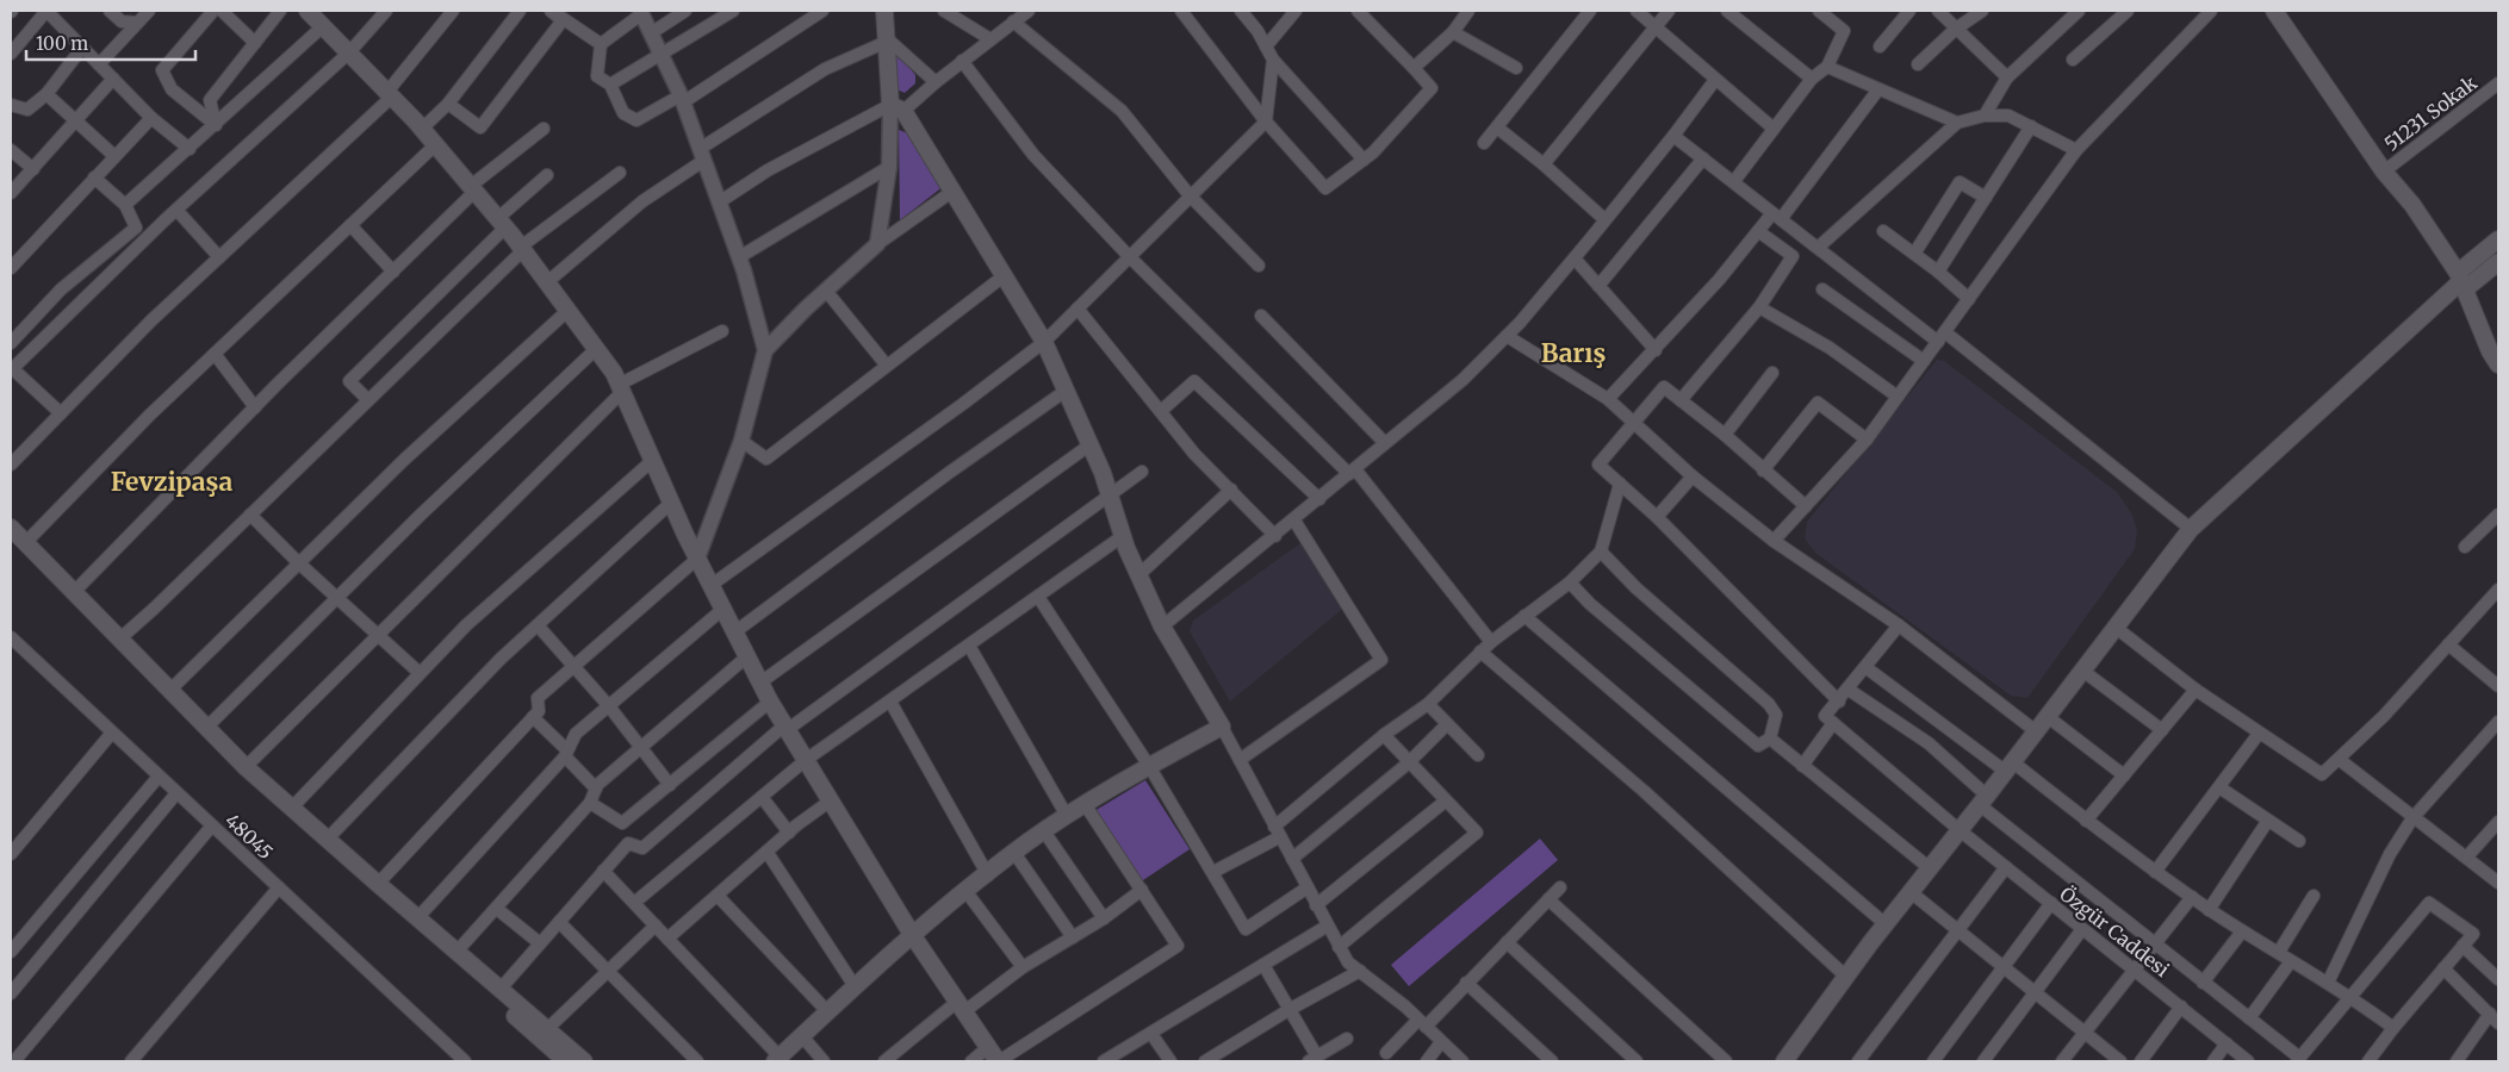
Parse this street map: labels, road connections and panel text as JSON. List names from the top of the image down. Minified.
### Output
{"streets":{"street":["51231 Sokak","48045","Özgür Caddesi"]},"districts":["Barış","Fevzipaşa"],"scale_bar":"100 m"}
